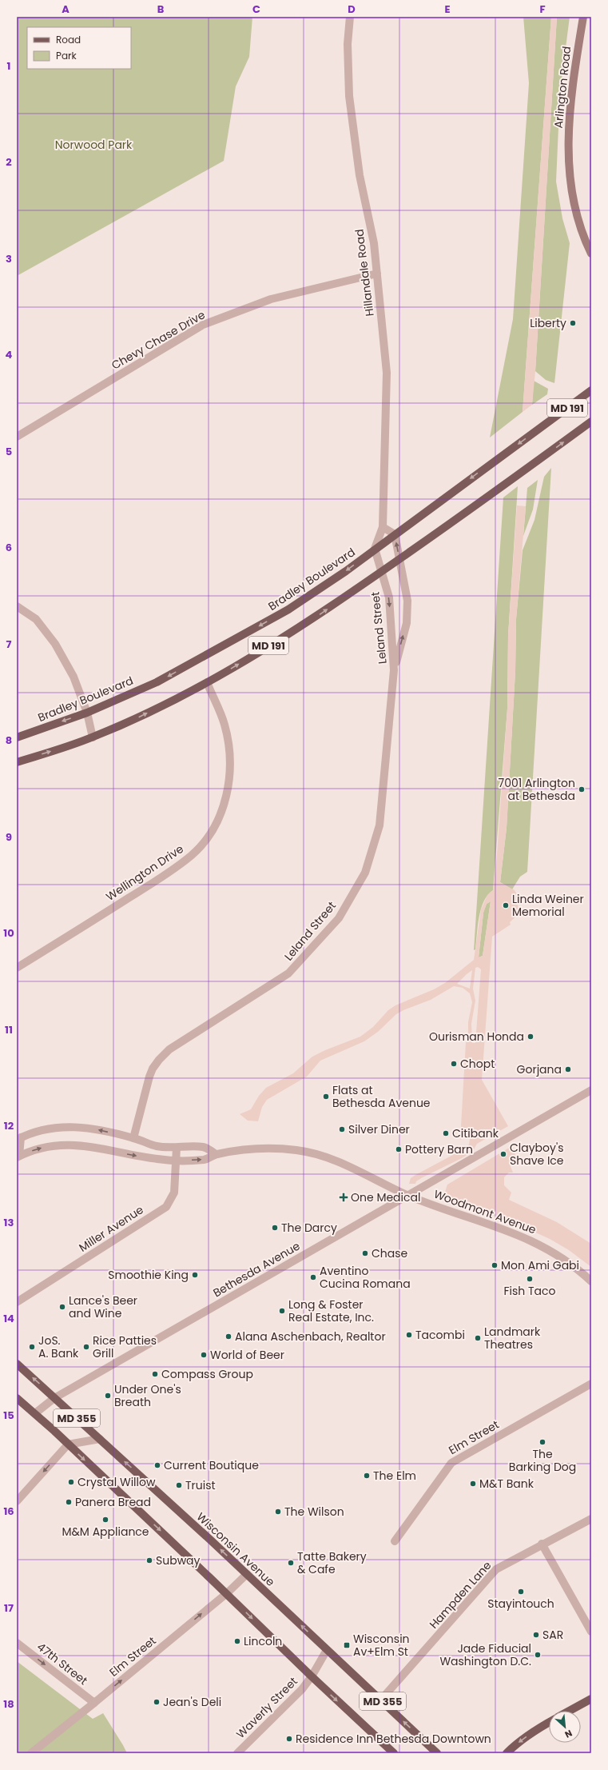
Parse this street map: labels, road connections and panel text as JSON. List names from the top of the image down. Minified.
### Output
{"streets":{"main road":["Arlington Road","MD 191","Bradley Boulevard","MD 355","Wisconsin Avenue"],"street":["Hillandale Road","Chevy Chase Drive","Leland Street","Wellington Drive","Woodmont Avenue","Miller Avenue","Bethesda Avenue","Elm Street","Hampden Lane","47th Street","Waverly Street"]},"crossings":[["Hillandale Road","Chevy Chase Drive"],["MD 191","Leland Street"],["MD 191","Wellington Drive"],["Bradley Boulevard","Leland Street"],["Woodmont Avenue","Miller Avenue"],["Woodmont Avenue","Bethesda Avenue"],["Bethesda Avenue","MD 355"],["Bethesda Avenue","Wisconsin Avenue"],["MD 355","Elm Street"],["MD 355","Waverly Street"],["Elm Street","Wisconsin Avenue"],["Elm Street","47th Street"],["Wisconsin Avenue","Hampden Lane"]],"one_way":["47th Street"],"parks":["Norwood Park"],"places":{"other":["Liberty","7001 Arlington at Bethesda","Linda Weiner Memorial","Ourisman Honda","Chopt","Gorjana","Flats at Bethesda Avenue","Silver Diner","Citibank","Pottery Barn","Clayboy's Shave Ice","The Darcy","Chase","Mon Ami Gabi","Smoothie King","Aventino Cucina Romana","Fish Taco","Lance's Beer and Wine","Long & Foster Real Estate, Inc.","Tacombi","Alana Aschenbach, Realtor","Landmark Theatres","JoS. A. Bank","Rice Patties Grill","World of Beer","Compass Group","Under One's Breath","The Barking Dog","Current Boutique","The Elm","Crystal Willow","M&T Bank","Truist","Panera Bread","The Wilson","M&M Appliance","Subway","Tatte Bakery & Cafe","Stayintouch","SAR","Lincoln","Jade Fiducial Washington D.C.","Jean's Deli","Residence Inn Bethesda Downtown"],"health":["One Medical"],"transit":["Wisconsin Av+Elm St"]},"legend":["Road","Park"],"north":"bottom right","grid":{"columns":["A","B","C","D","E","F"],"rows":["1","2","3","4","5","6","7","8","9","10","11","12","13","14","15","16","17","18"]}}
